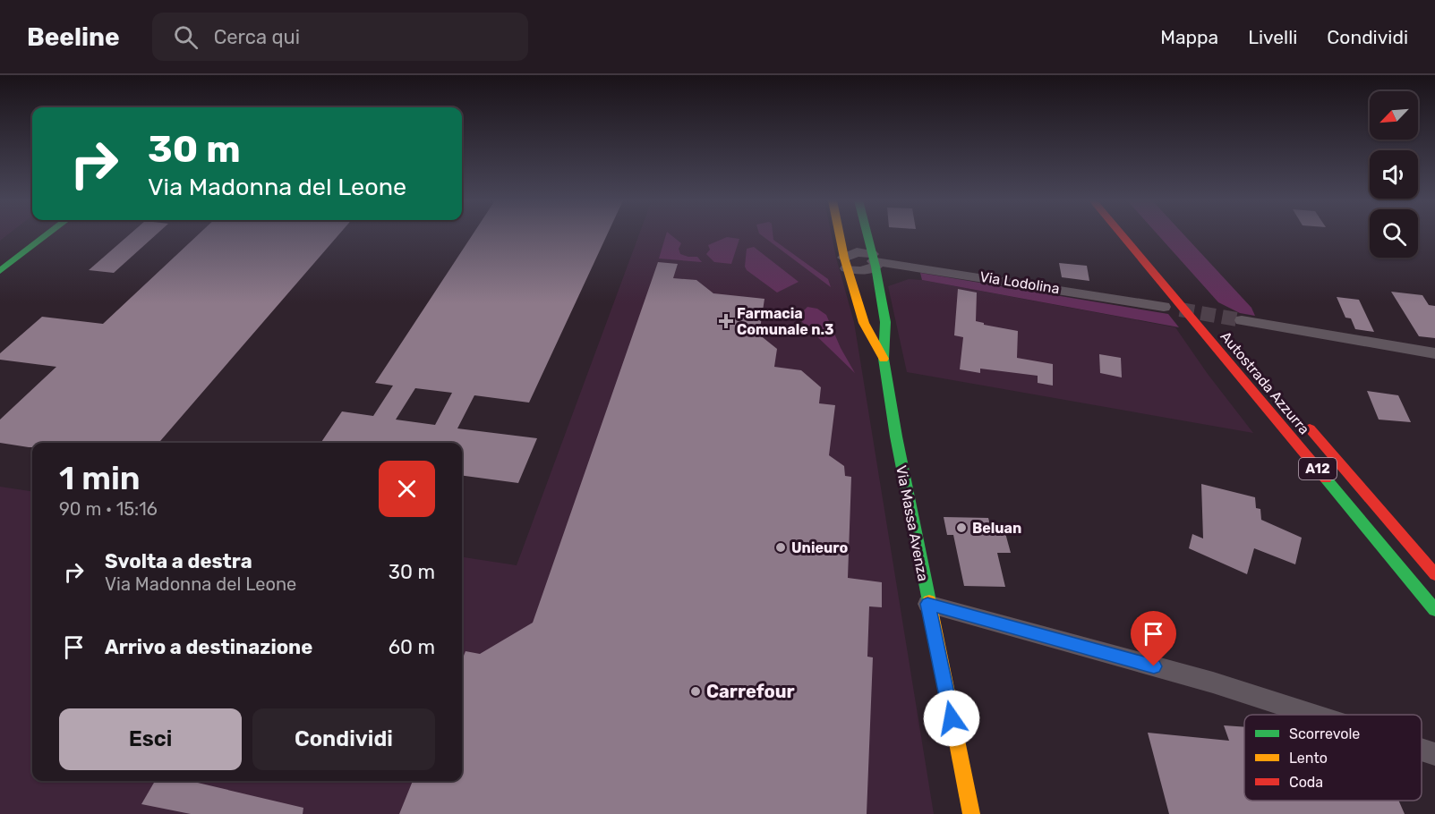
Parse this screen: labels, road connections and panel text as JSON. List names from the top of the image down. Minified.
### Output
{"streets":{"main road":["Autostrada Azzurra","A12","Via Massa Avenza"],"street":["Via Lodolina"]},"crossings":[["Via Lodolina","Autostrada Azzurra"],["Via Lodolina","Via Massa Avenza"]],"places":{"health":["Farmacia Comunale n.3"],"other":["Beluan","Unieuro","Carrefour"]},"legend":["Scorrevole","Lento","Coda"],"north":"bottom left","page":{"header":"Beeline","search":"Cerca qui","nav":["Mappa","Livelli","Condividi"],"turn":["30 m","Via Madonna del Leone"],"heading":["1 min","90 m · 15:16"],"list":[{"name":"Svolta a destra","note":"Via Madonna del Leone","value":"30 m"},{"name":"Arrivo a destinazione","value":"60 m"}],"buttons":["Esci","Condividi"]}}
